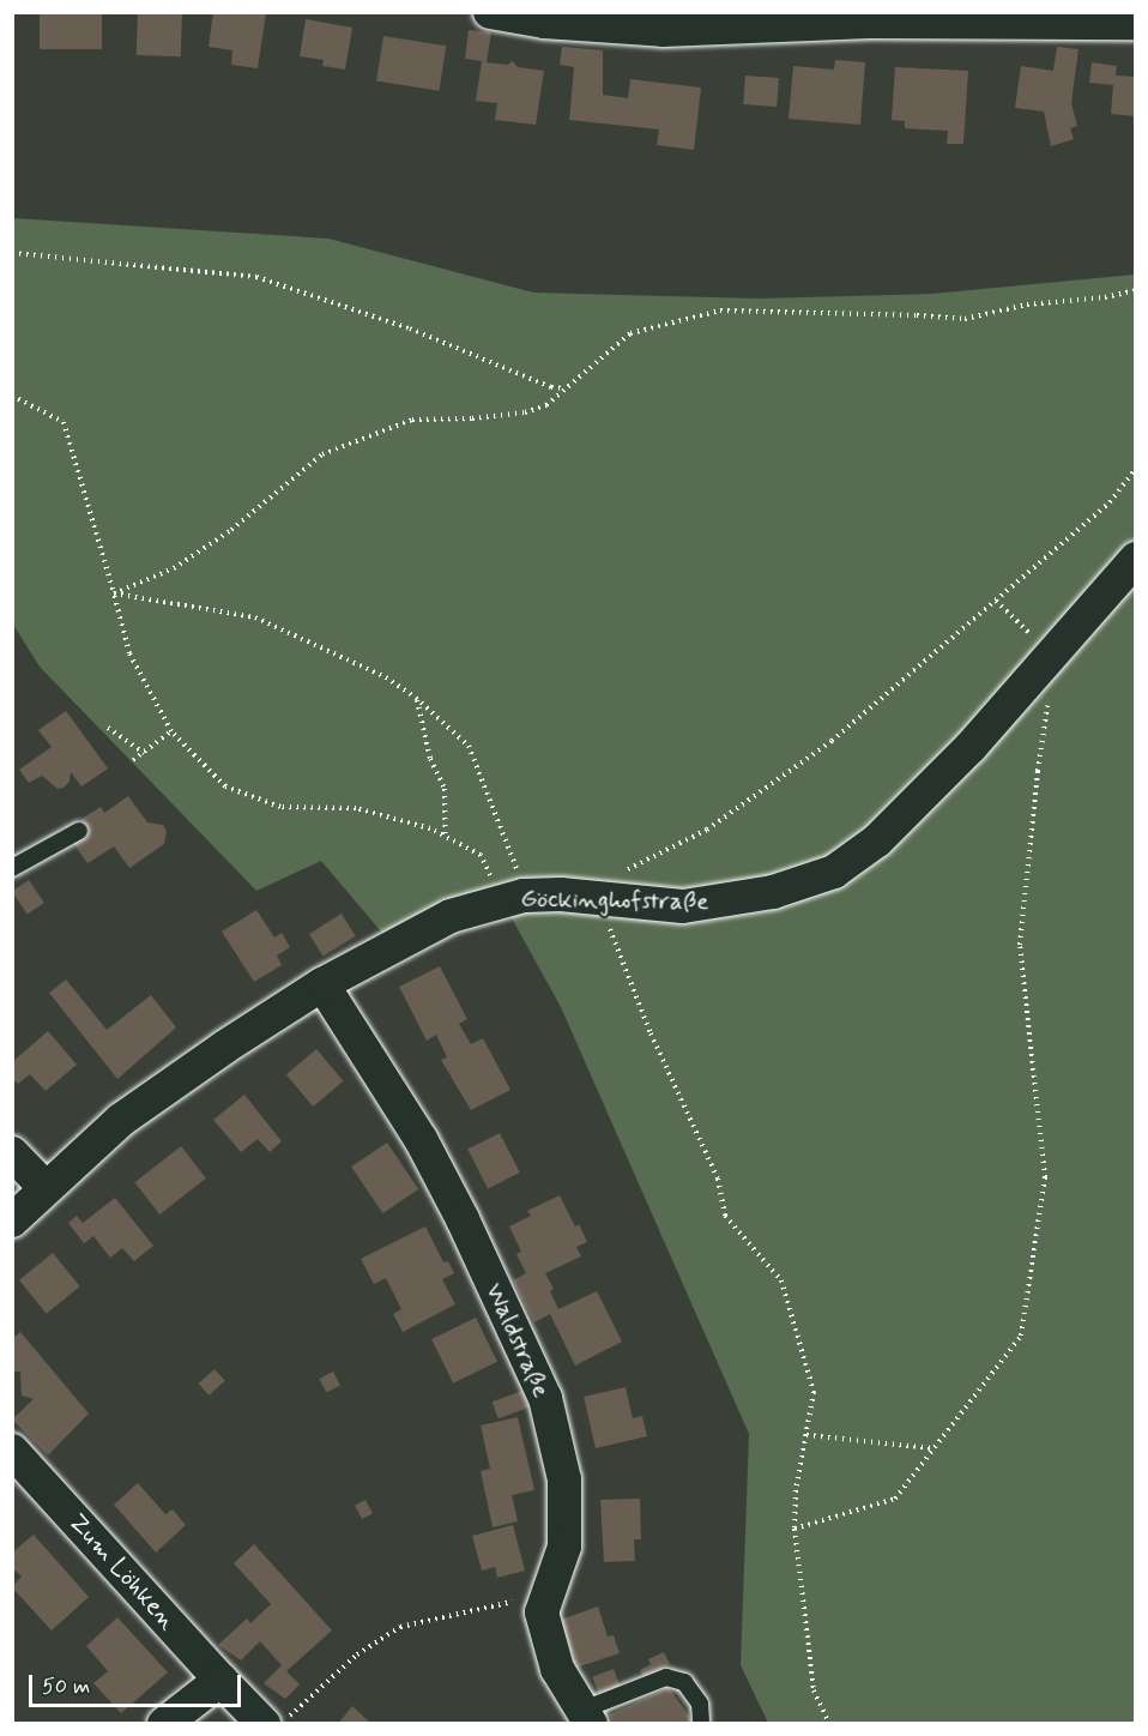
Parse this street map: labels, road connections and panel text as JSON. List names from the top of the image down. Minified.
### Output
{"streets":{"street":["Göckinghofstraße","Waldstraße","Zum Löhken"]},"crossings":[["Göckinghofstraße","Waldstraße"]],"scale_bar":"50 m"}
